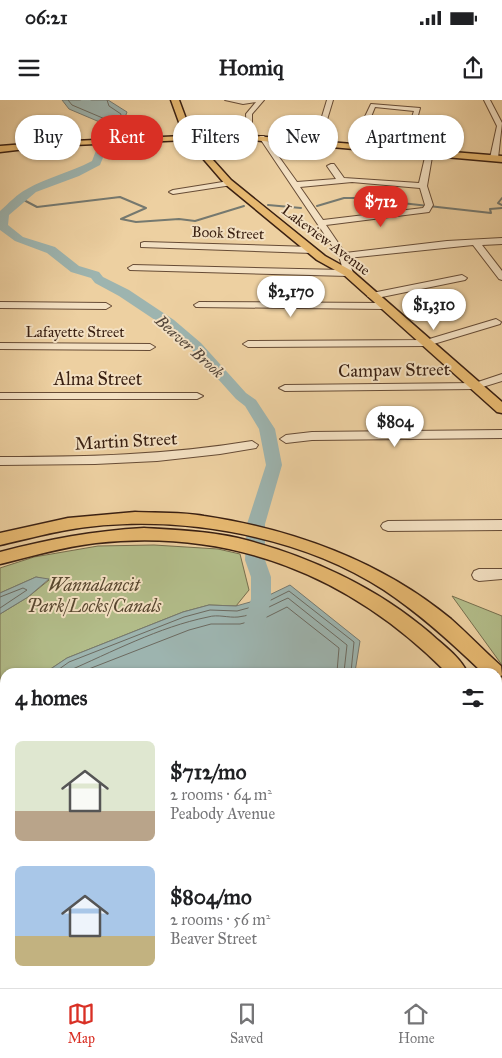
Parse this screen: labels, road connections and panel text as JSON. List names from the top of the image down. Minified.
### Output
{"streets":{"main road":["Lakeview Avenue"],"street":["Book Street","Lafayette Street","Campaw Street","Alma Street","Martin Street"]},"crossings":[["Book Street","Lakeview Avenue"],["Lakeview Avenue","Campaw Street"]],"water":["Beaver Brook"],"parks":["Wannalancit Park/Locks/Canals"],"page":{"status":"06:21","header":"Homiq","chip":["Buy","Rent","Filters","New","Apartment"],"price":["$712","$2,170","$1,310","$804"],"heading":"4 homes","list":[{"name":"$712/mo","note":"2 rooms · 64 m² · Peabody Avenue"},{"name":"$804/mo","note":"2 rooms · 56 m² · Beaver Street"}],"tabs":["Map","Saved","Home"]}}
